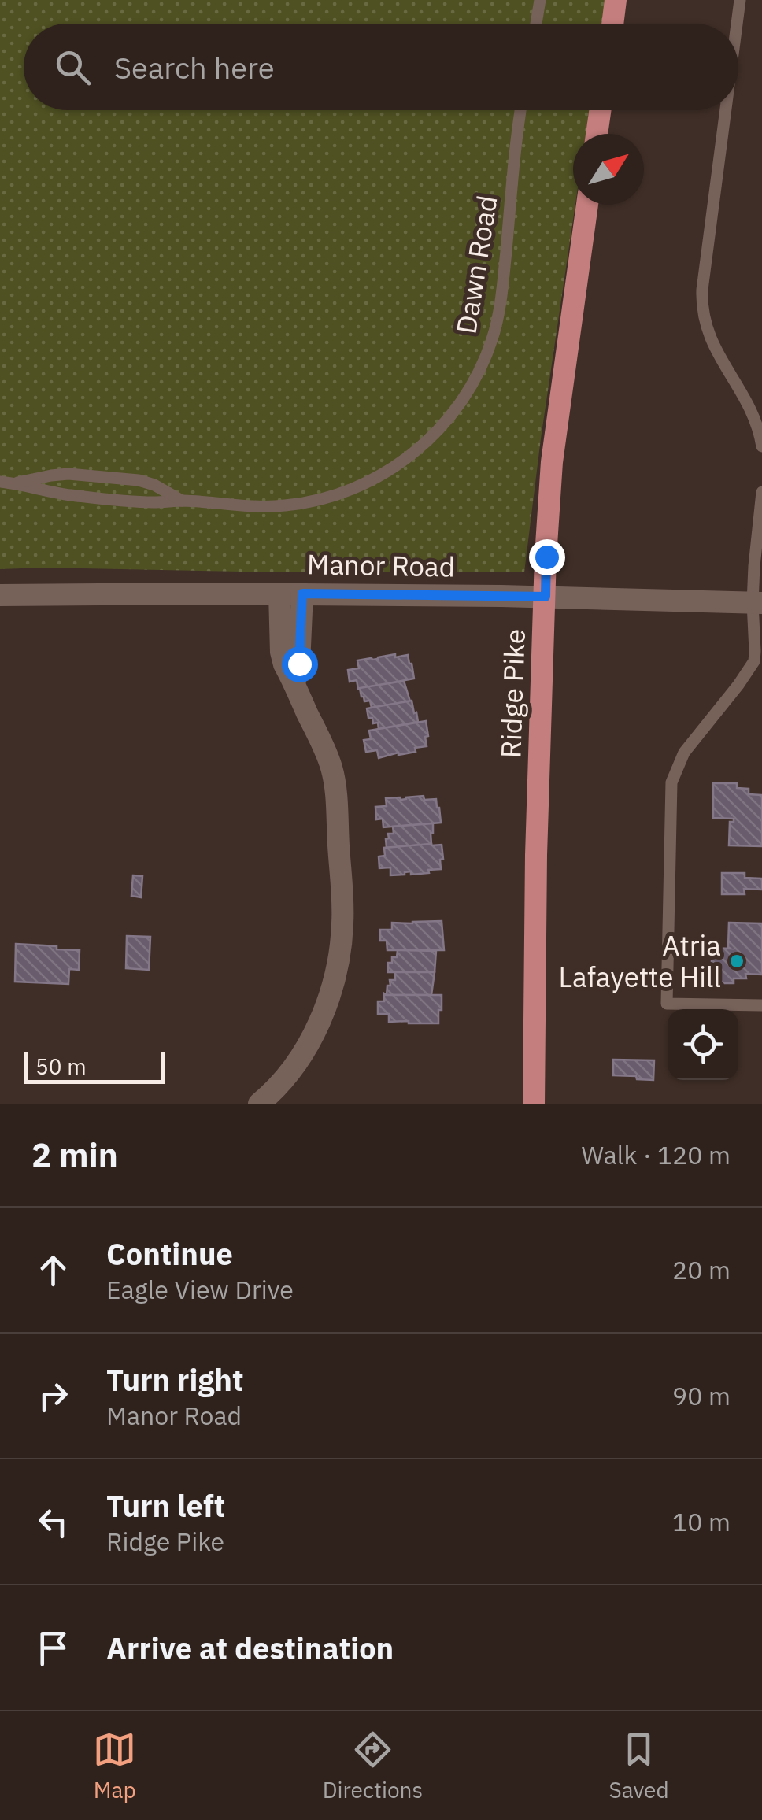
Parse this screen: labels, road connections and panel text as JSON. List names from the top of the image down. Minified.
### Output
{"streets":{"main road":["Ridge Pike"],"street":["Manor Road"],"lane":["Dawn Road"]},"crossings":[["Manor Road","Ridge Pike"]],"places":["Atria Lafayette Hill"],"scale_bar":"50 m","north":"top right","page":{"search":"Search here","scale":"50 m","heading":["2 min","Walk · 120 m"],"list":[["Continue","Eagle View Drive","20 m"],["Turn right","Manor Road","90 m"],["Turn left","Ridge Pike","10 m"],"Arrive at destination"],"nav":["Map","Directions","Saved"]}}
